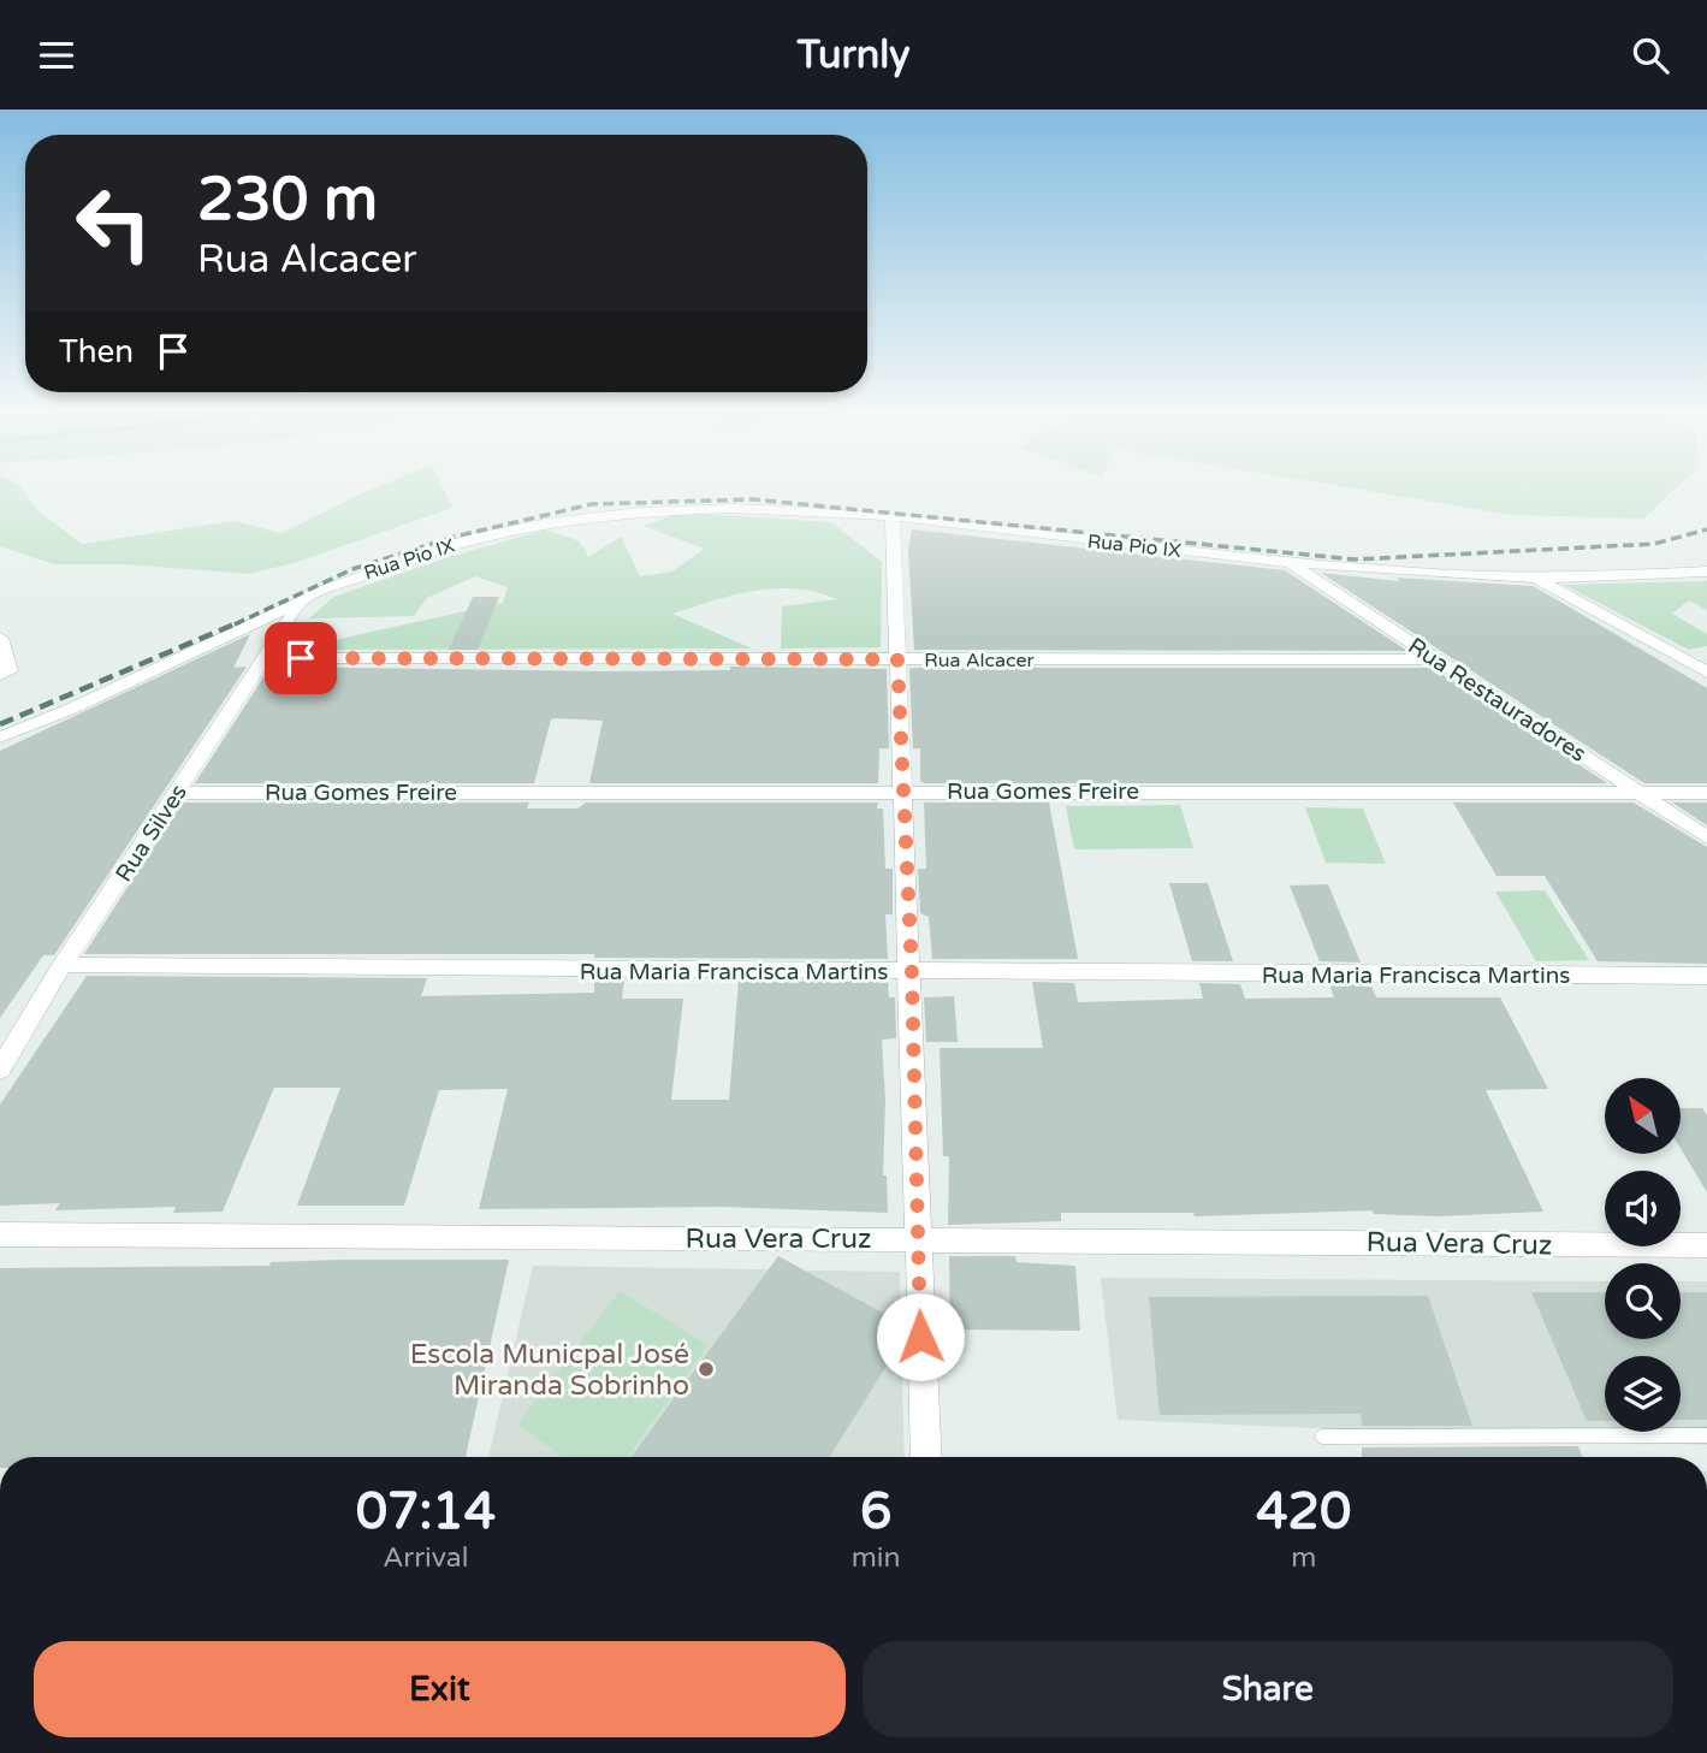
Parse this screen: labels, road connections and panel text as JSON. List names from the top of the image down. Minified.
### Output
{"streets":{"street":["Rua Pio IX","Rua Alcacer","Rua Restauradores","Rua Gomes Freire","Rua Silves","Rua Maria Francisca Martins","Rua Vera Cruz"]},"crossings":[["Rua Pio IX","Rua Restauradores"],["Rua Pio IX","Rua Silves"],["Rua Alcacer","Rua Restauradores"],["Rua Alcacer","Rua Silves"],["Rua Restauradores","Rua Gomes Freire"],["Rua Gomes Freire","Rua Silves"],["Rua Silves","Rua Maria Francisca Martins"]],"places":["Escola Municpal José Miranda Sobrinho"],"north":"top left","page":{"header":"Turnly","turn":["230 m","Rua Alcacer"],"then":"Then","eta":["07:14","Arrival","6","min","420","m"],"buttons":["Exit","Share"]}}
